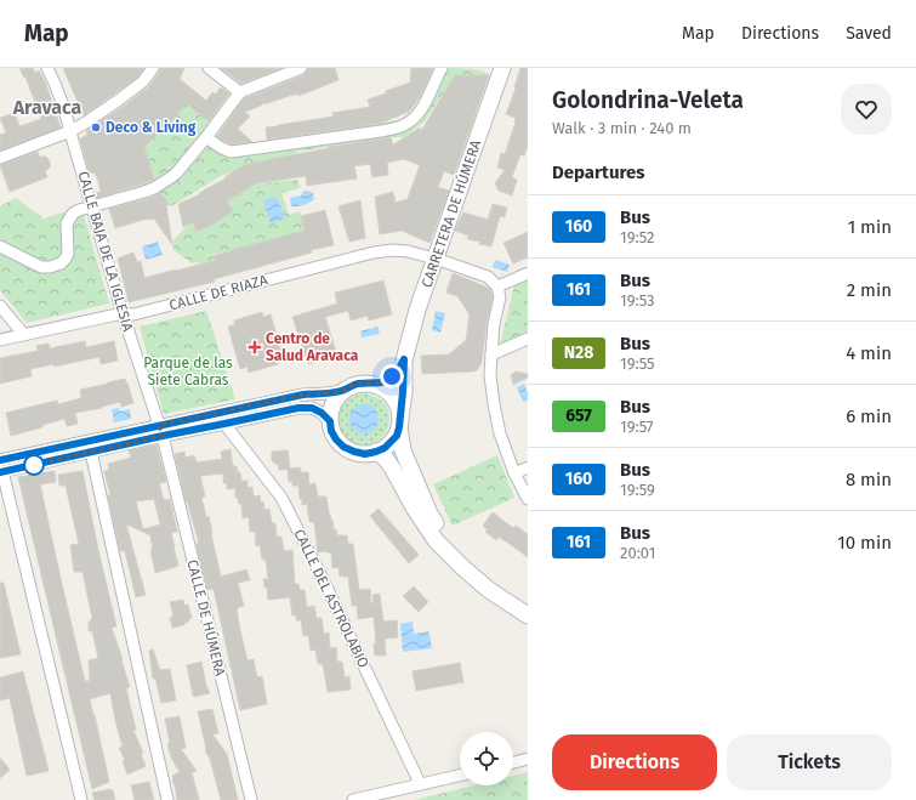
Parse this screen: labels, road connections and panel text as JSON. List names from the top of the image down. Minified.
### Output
{"streets":{"main road":["CARRETERA DE HÚMERA"],"street":["CALLE BAJA DE LA IGLESIA","CALLE DE RIAZA","CALLE DEL ASTROLABIO","CALLE DE HÚMERA"]},"crossings":[["CARRETERA DE HÚMERA","CALLE DE RIAZA"],["CALLE BAJA DE LA IGLESIA","CALLE DE RIAZA"],["CALLE BAJA DE LA IGLESIA","CALLE DE HÚMERA"]],"districts":["Aravaca"],"parks":["Parque de las Siete Cabras"],"places":{"other":["Deco & Living"],"health":["Centro de Salud Aravaca"]},"lines":["bus line 160"],"page":{"header":"Map","nav":["Map","Directions","Saved"],"heading":[["Golondrina-Veleta","Walk · 3 min · 240 m"],"Departures"],"list":[{"mark":"160","name":"Bus","note":"19:52","value":"1 min"},{"mark":"161","name":"Bus","note":"19:53","value":"2 min"},{"mark":"N28","name":"Bus","note":"19:55","value":"4 min"},{"mark":"657","name":"Bus","note":"19:57","value":"6 min"},{"mark":"160","name":"Bus","note":"19:59","value":"8 min"},{"mark":"161","name":"Bus","note":"20:01","value":"10 min"}],"buttons":["Directions","Tickets"]}}
